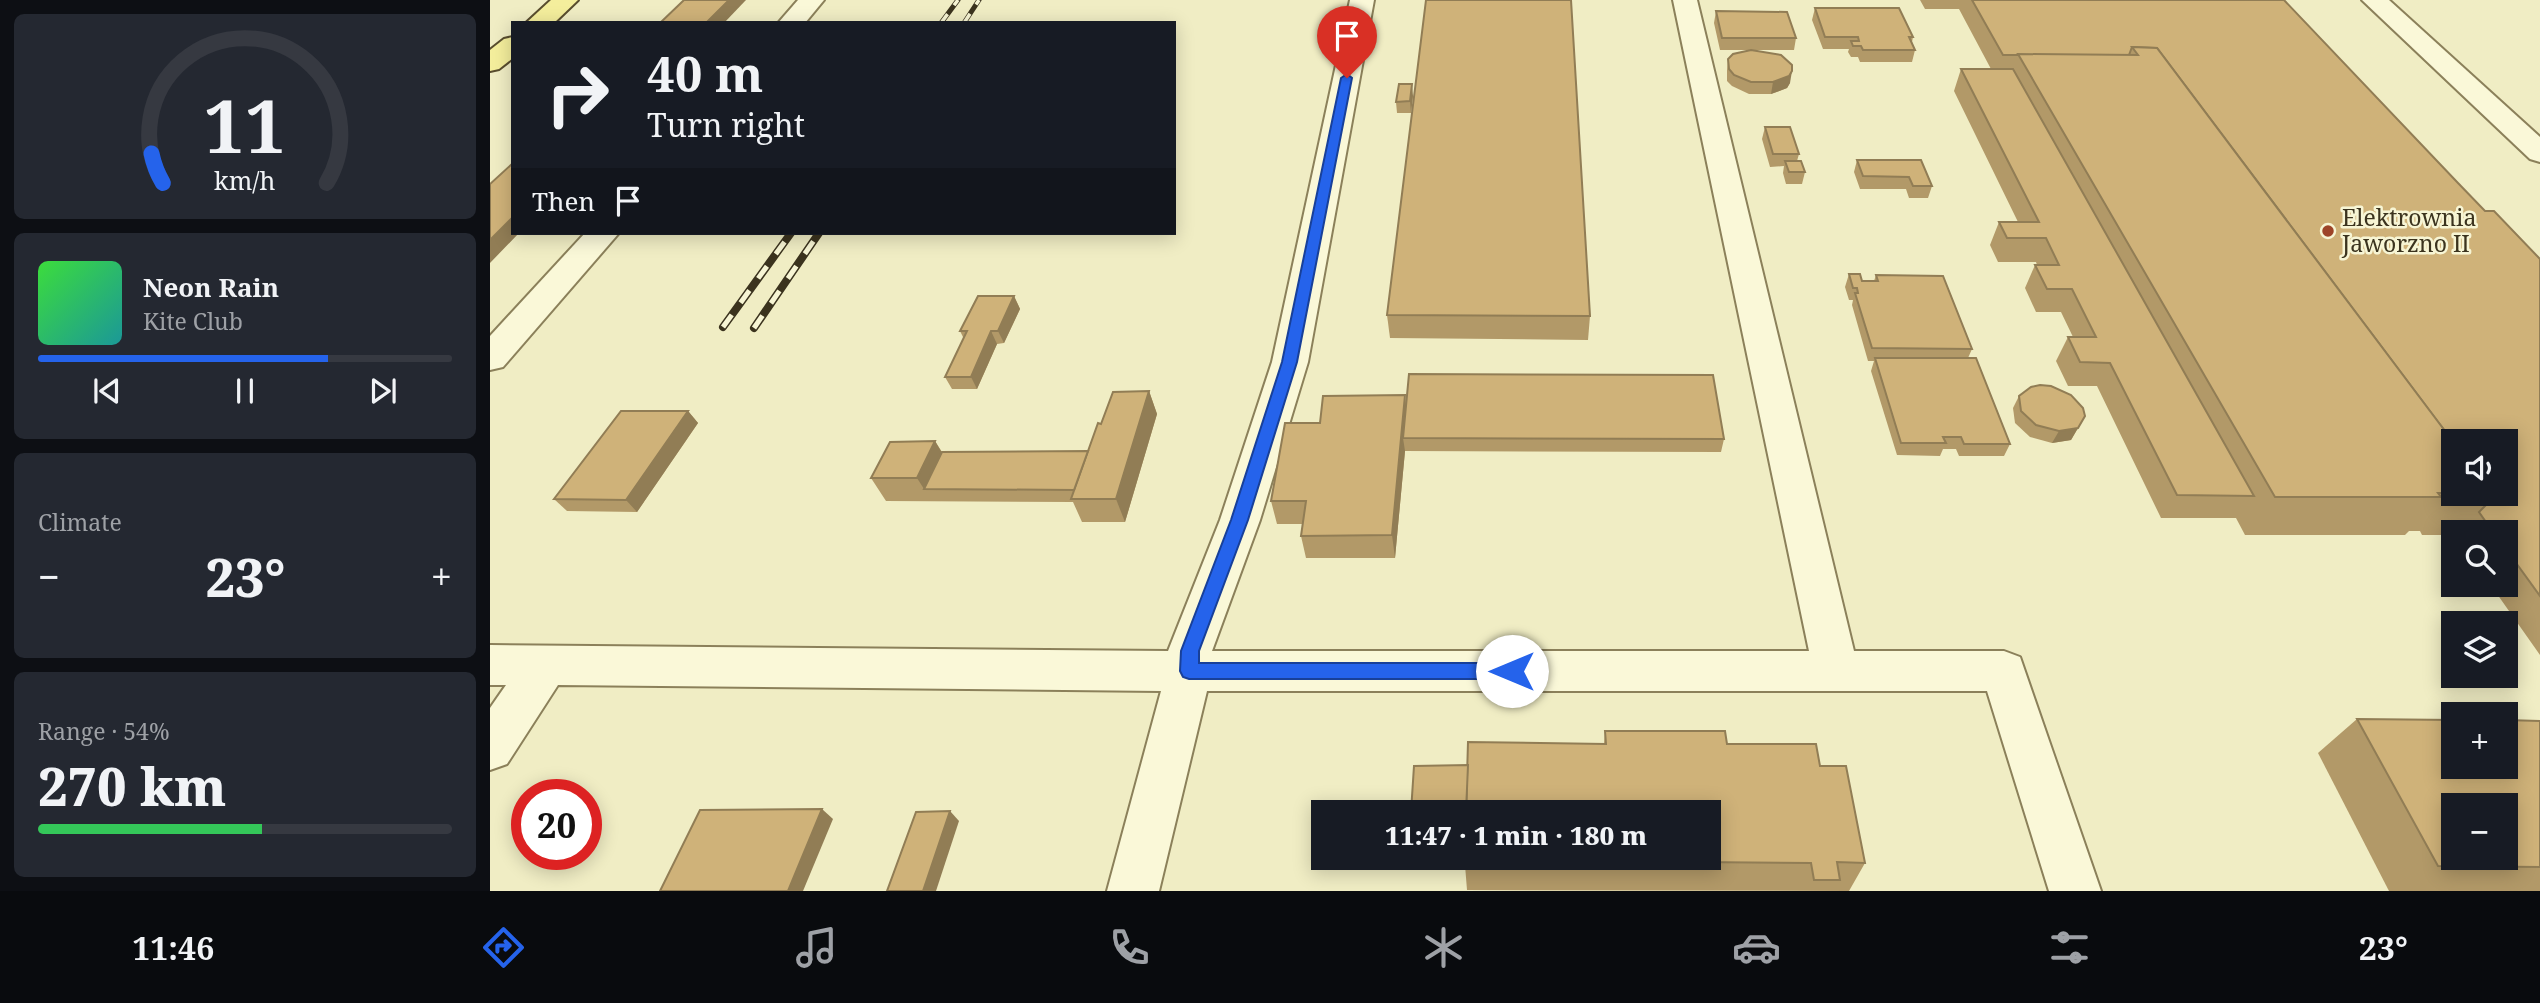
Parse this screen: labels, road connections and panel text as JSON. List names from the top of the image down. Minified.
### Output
{"places":["Elektrownia Jaworzno II"],"page":{"turn":["40 m","Turn right"],"then":"Then","song":["Neon Rain","Kite Club"],"map_buttons":["+","−"],"tile":["Climate",["Range · 54%","270 km"]],"heat":["−","23°","+"],"limit":"20","trip":"11:47 · 1 min · 180 m","tabs":["11:46","23°"],"gauge":["11","km/h"]}}
